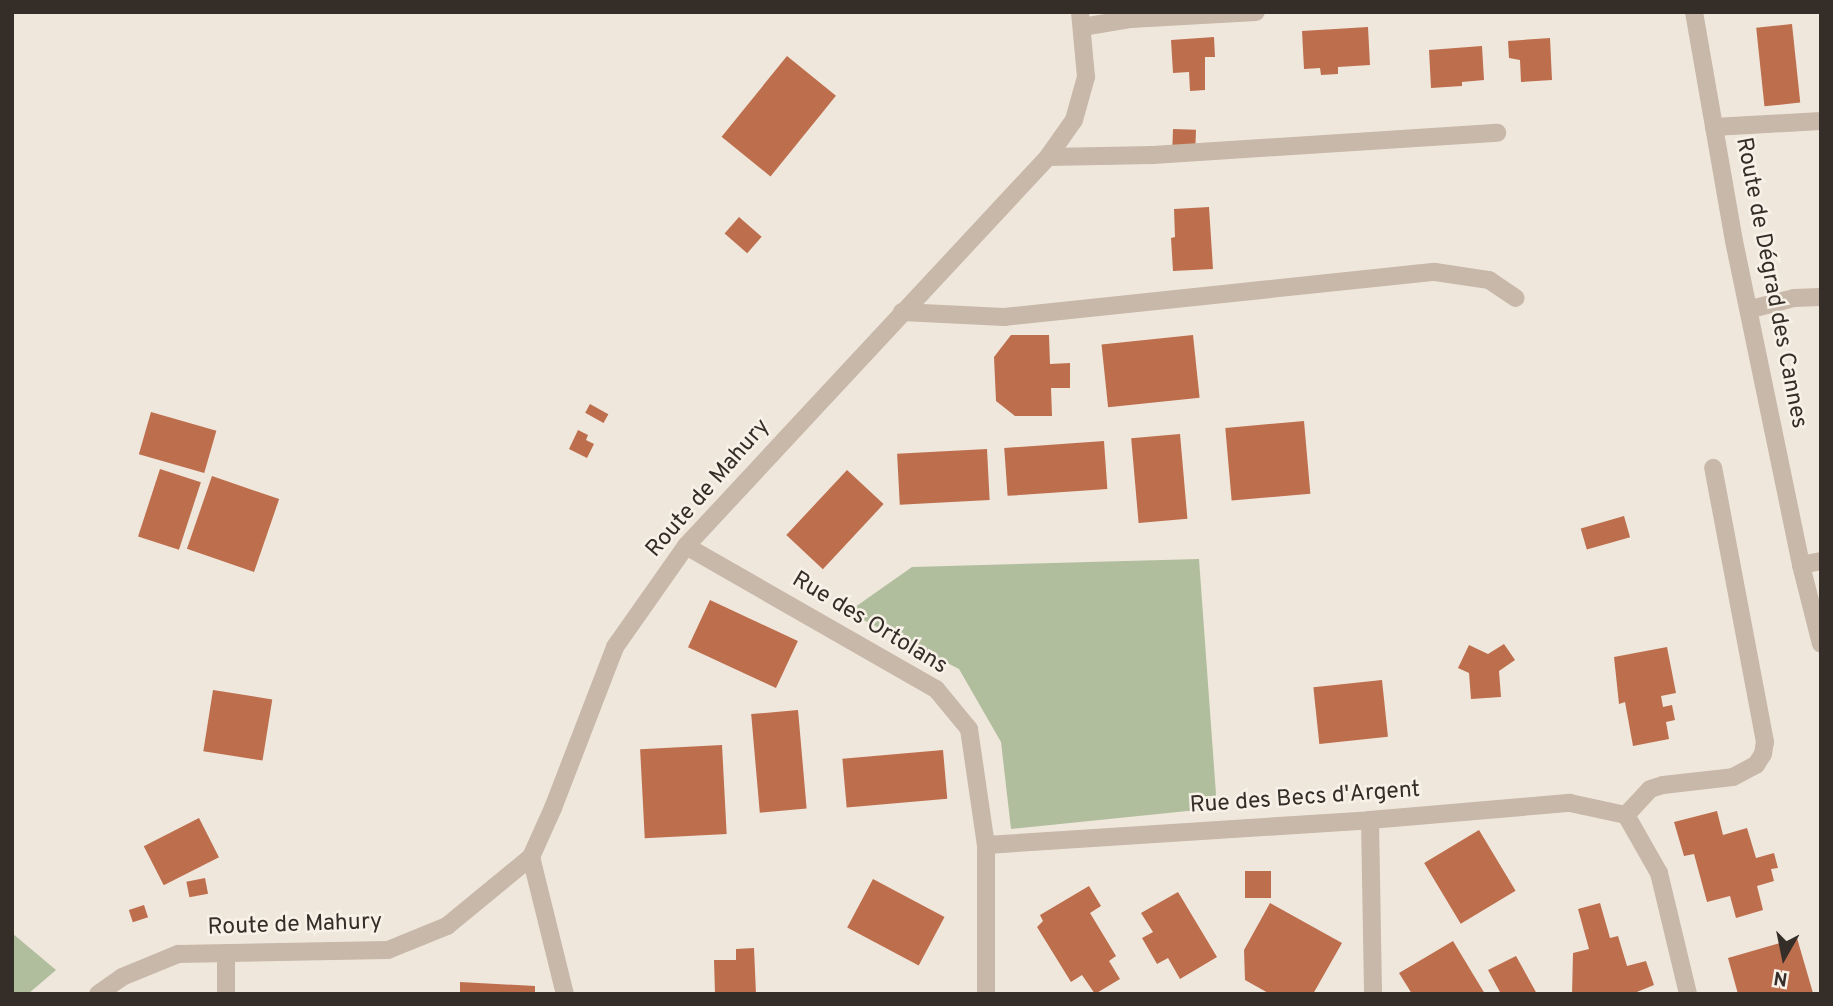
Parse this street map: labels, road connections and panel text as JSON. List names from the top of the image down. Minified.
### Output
{"streets":{"street":["Route de Dégrad des Cannes","Route de Mahury","Rue des Ortolans","Rue des Becs d'Argent"]},"crossings":[["Route de Mahury","Rue des Ortolans"],["Rue des Ortolans","Rue des Becs d'Argent"]],"north":"bottom"}
